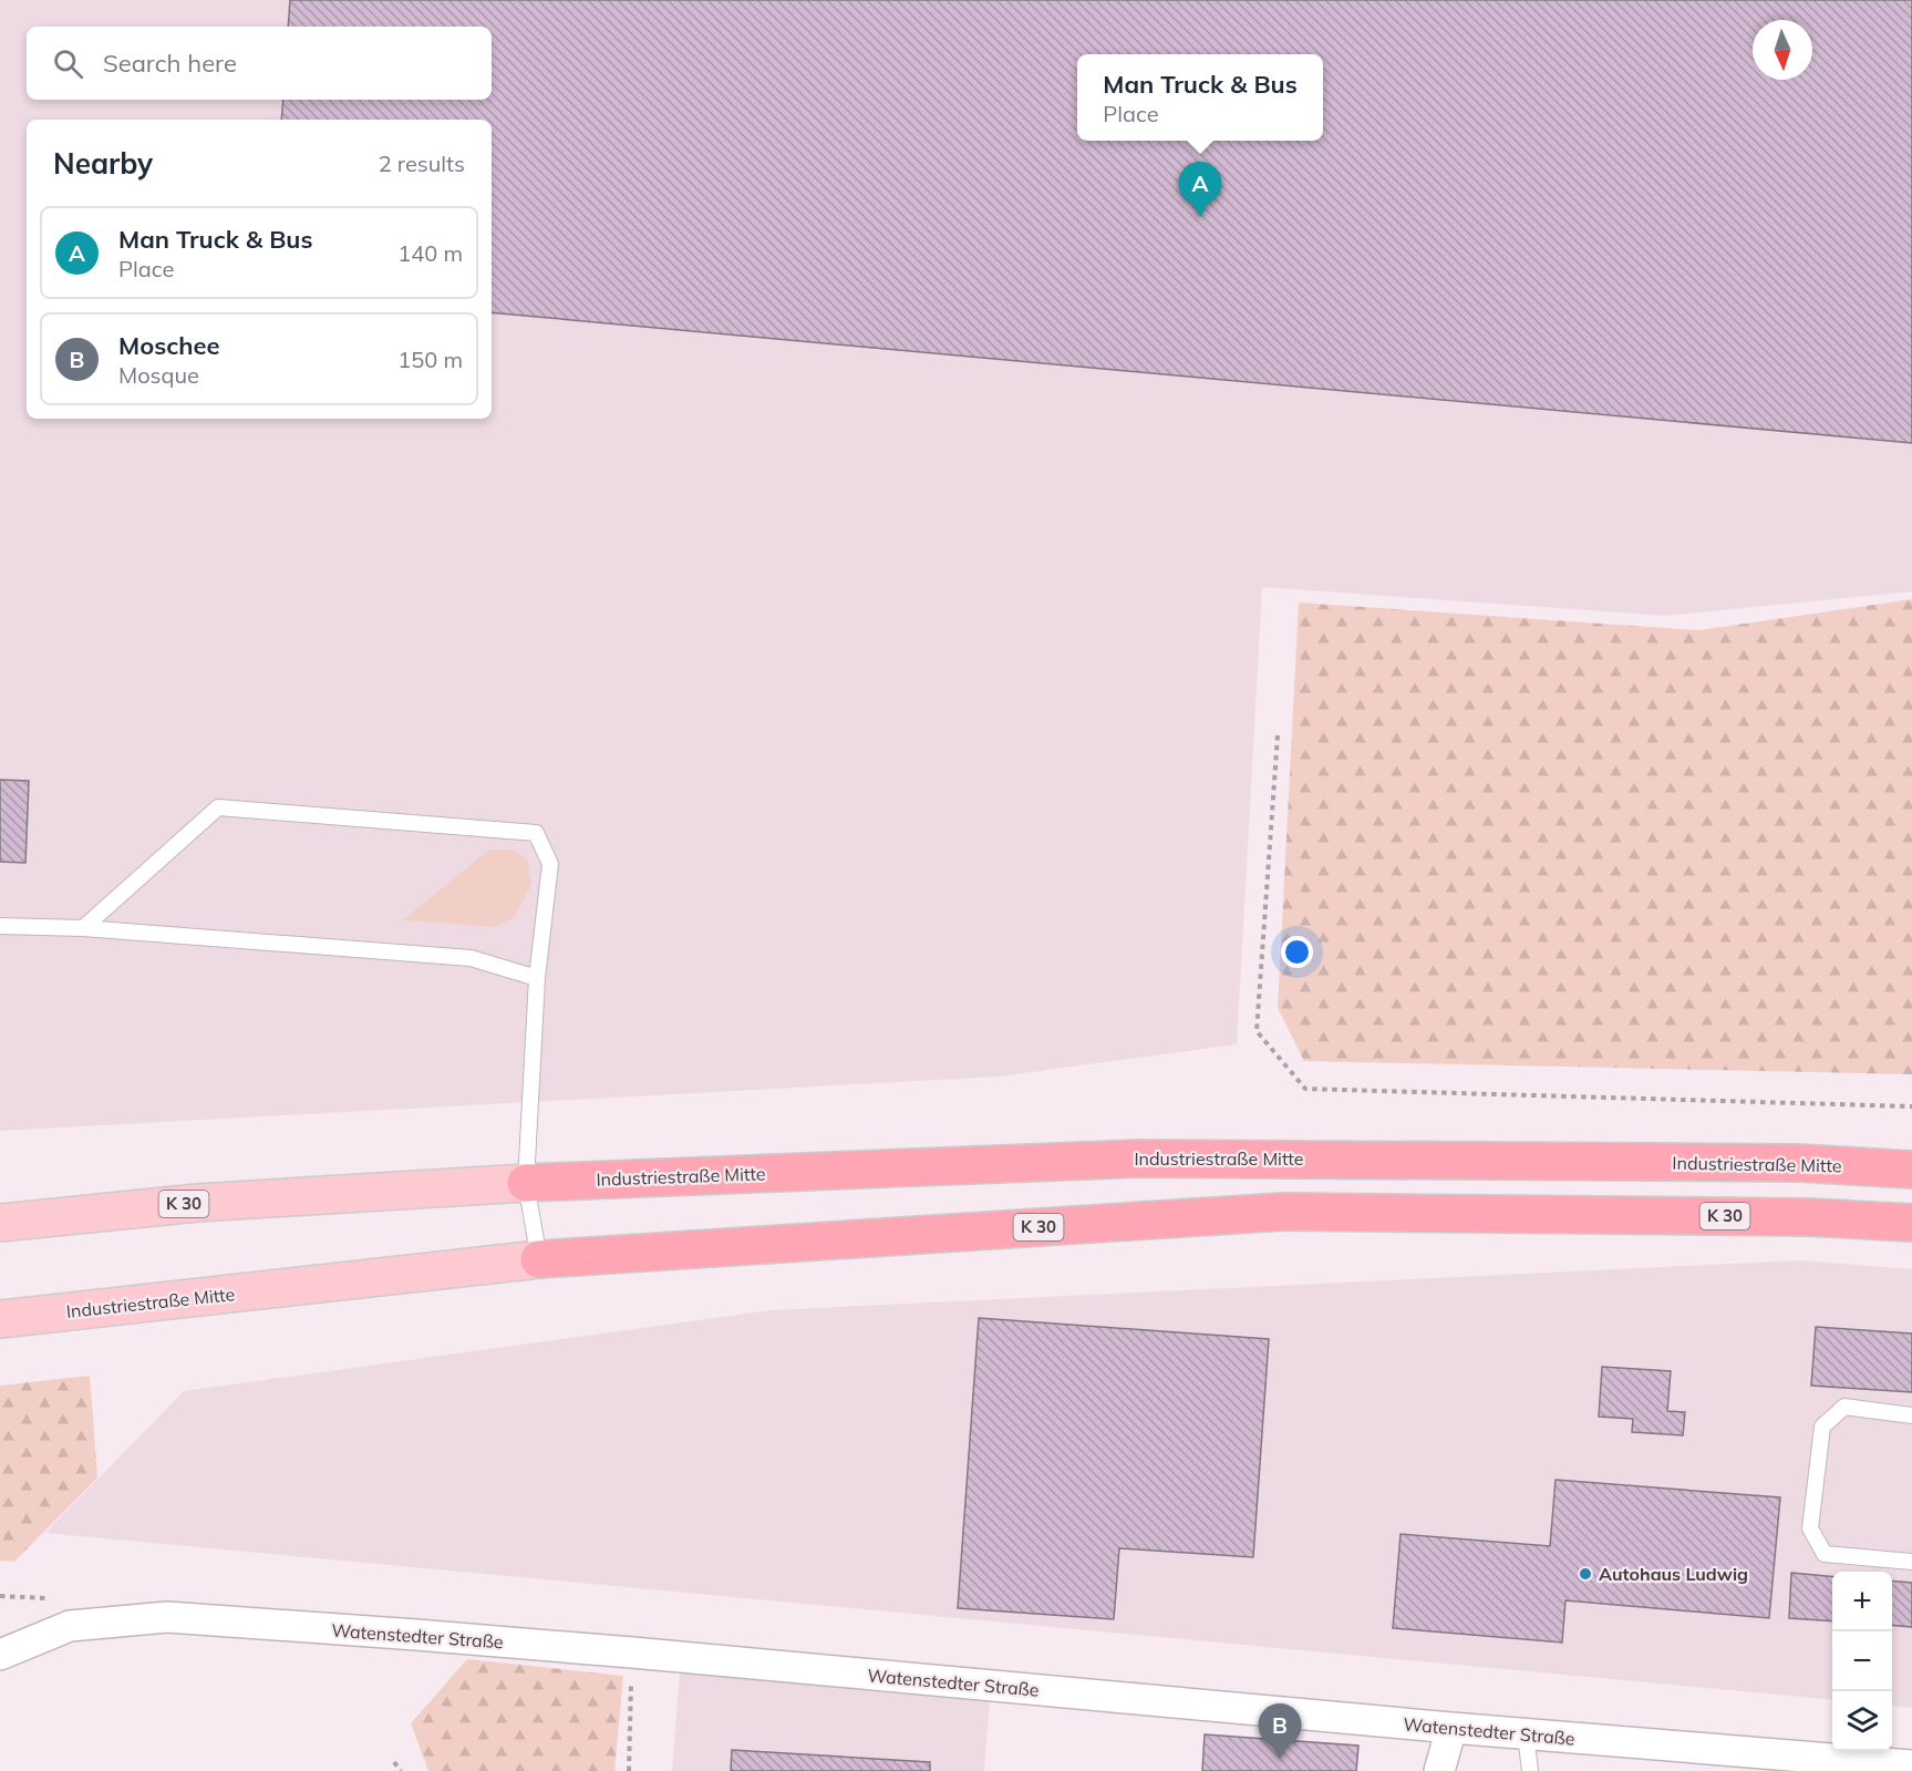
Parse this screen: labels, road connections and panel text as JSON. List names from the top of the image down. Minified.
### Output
{"streets":{"highway":["Industriestraße Mitte","K 30"],"street":["Watenstedter Straße"]},"places":["Autohaus Ludwig"],"north":"bottom","page":{"search":"Search here","popup":["Man Truck & Bus","Place"],"heading":["Nearby","2 results"],"pins":["A","B"],"list":[{"mark":"A","name":"Man Truck & Bus","note":"Place","value":"140 m"},{"mark":"B","name":"Moschee","note":"Mosque","value":"150 m"}],"map_buttons":["+","−"]}}
